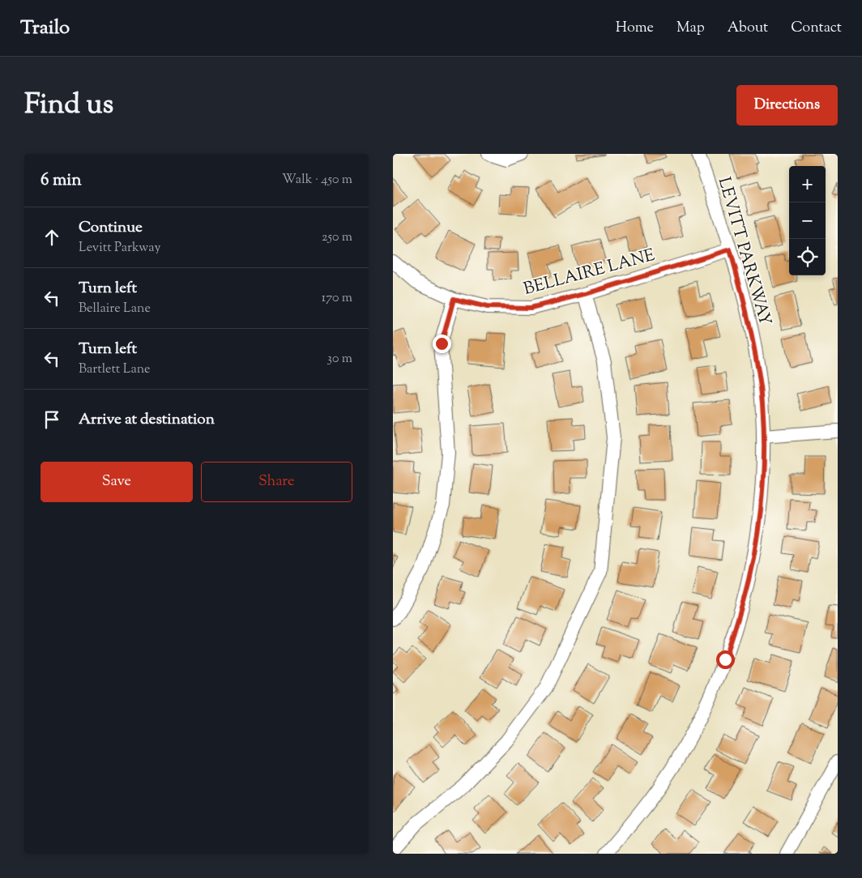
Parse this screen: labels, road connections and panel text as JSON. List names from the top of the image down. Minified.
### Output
{"streets":{"street":["LEVITT PARKWAY","BELLAIRE LANE"]},"crossings":[["LEVITT PARKWAY","BELLAIRE LANE"]],"page":{"header":"Trailo","nav":["Home","Map","About","Contact"],"title":"Find us","buttons":["Directions",["Save","Share"]],"heading":["6 min","Walk · 450 m"],"map_buttons":["+","−"],"list":[["Continue","Levitt Parkway","250 m"],["Turn left","Bellaire Lane","170 m"],["Turn left","Bartlett Lane","30 m"],"Arrive at destination"]}}
